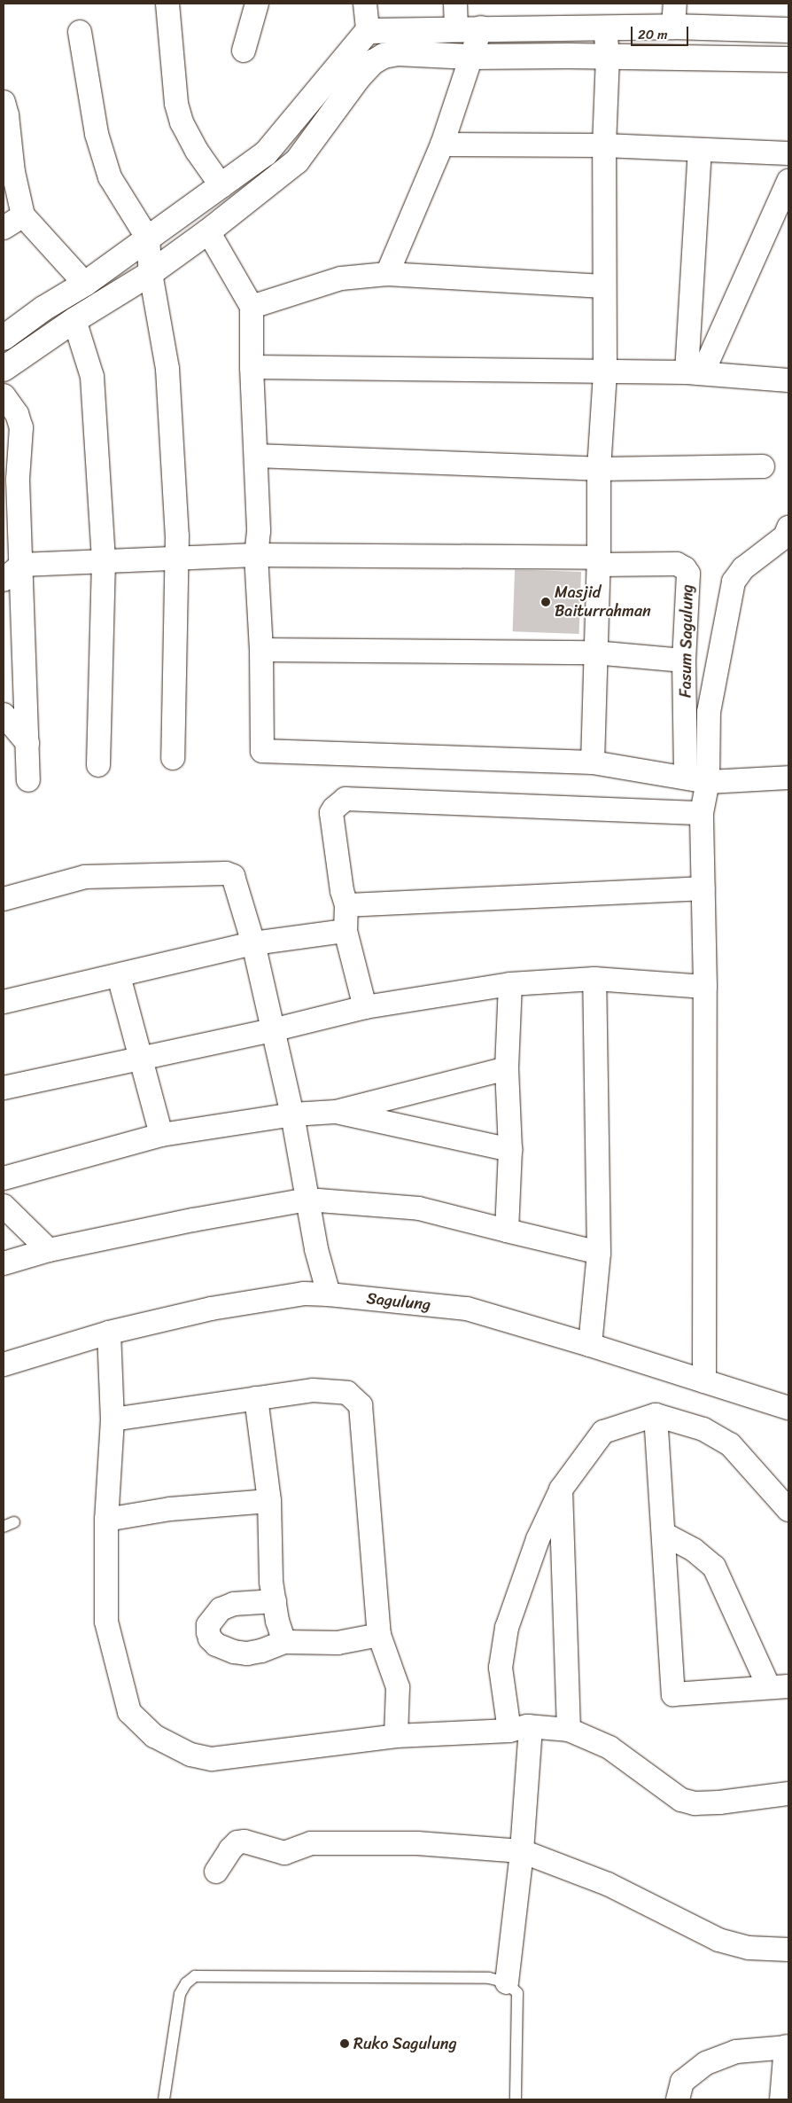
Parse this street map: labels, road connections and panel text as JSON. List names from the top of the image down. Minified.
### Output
{"streets":{"street":["Fasum Sagulung","Sagulung"]},"places":["Masjid Baiturrahman","Ruko Sagulung"],"scale_bar":"20 m"}
